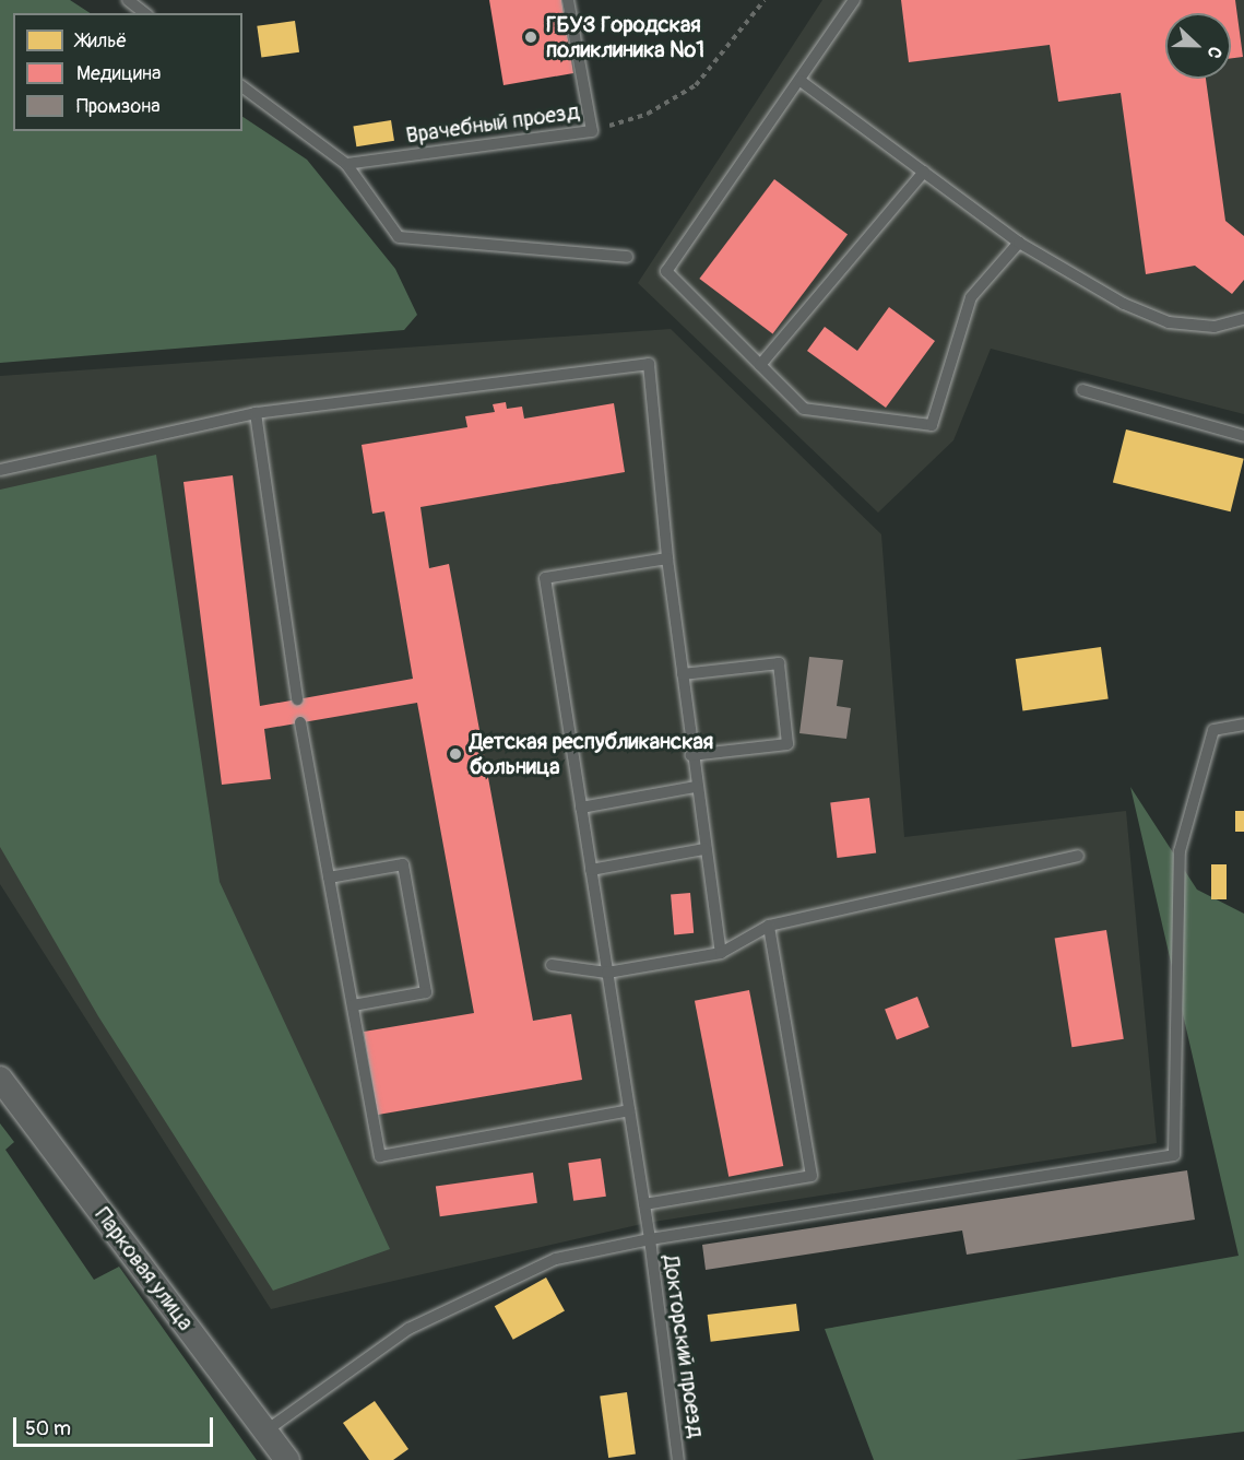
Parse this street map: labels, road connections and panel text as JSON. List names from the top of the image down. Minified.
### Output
{"streets":{"street":["Парковая улица"],"lane":["Врачебный проезд","Докторский проезд"]},"crossings":[["Парковая улица","Докторский проезд"]],"places":["ГБУЗ Городская поликлиника №1","Детская республиканская больница"],"legend":["Жильё","Медицина","Промзона"],"scale_bar":"50 m","north":"right"}
